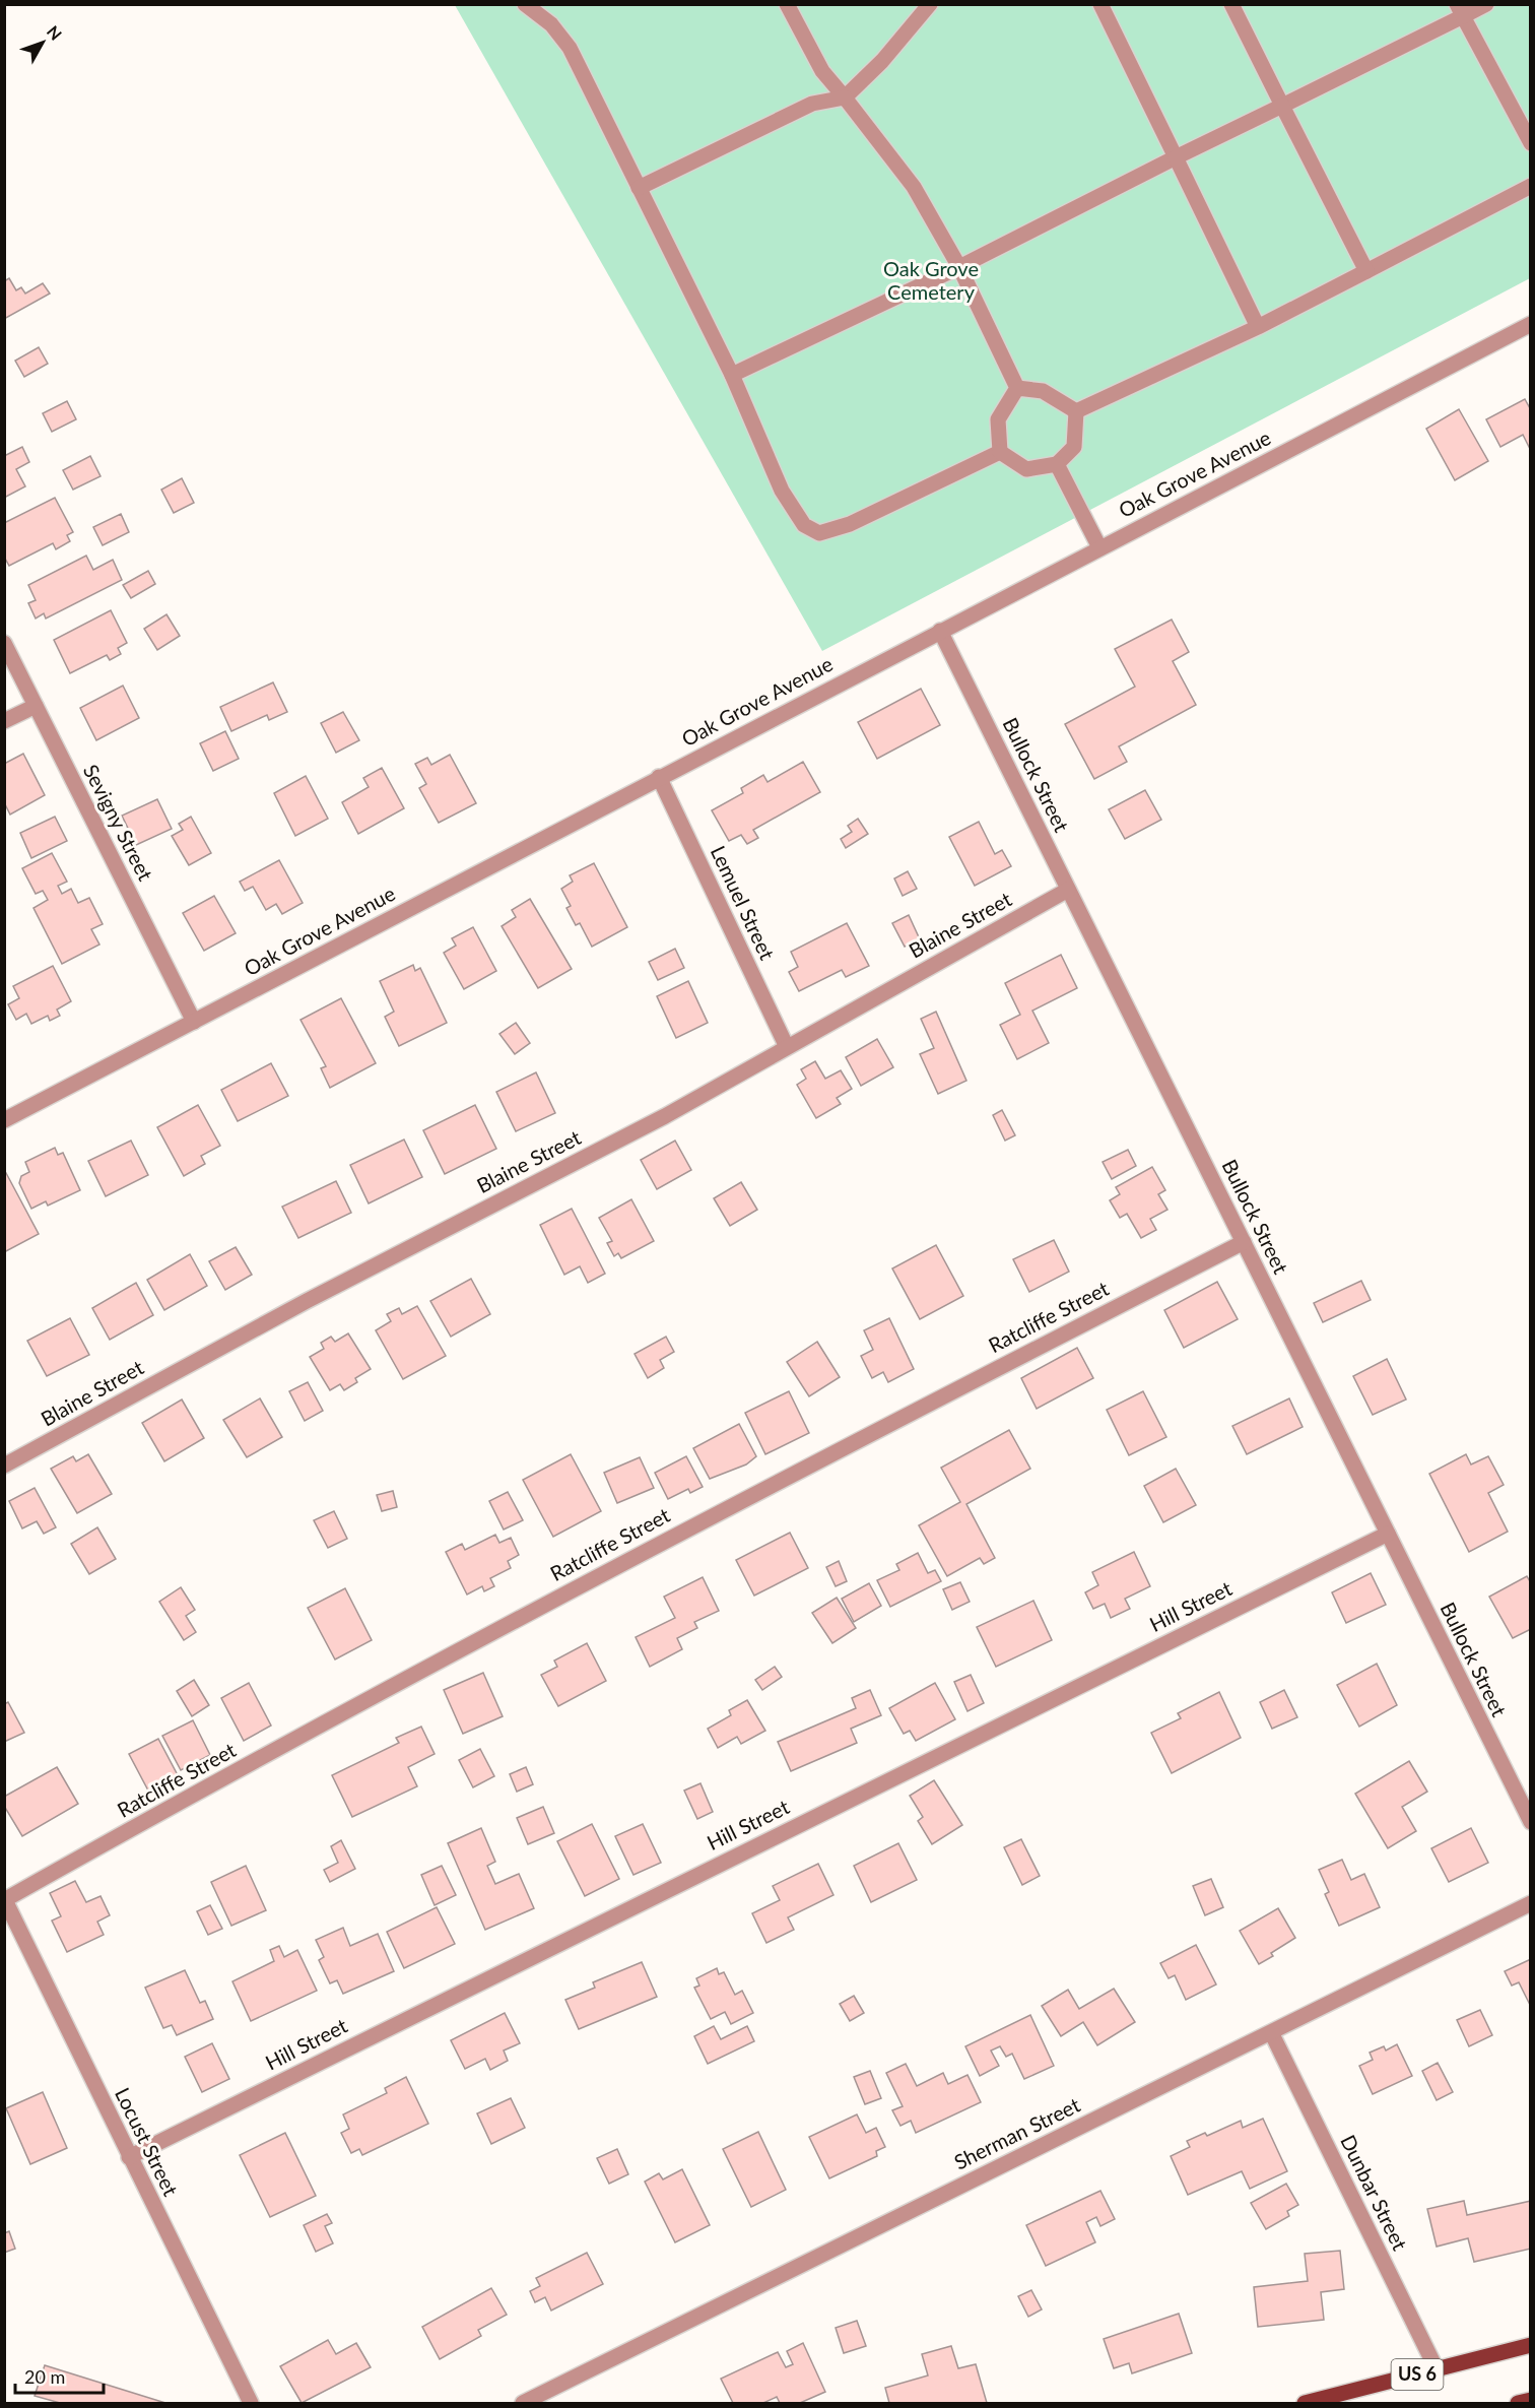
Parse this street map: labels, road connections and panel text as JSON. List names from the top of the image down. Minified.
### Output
{"streets":{"main road":["US 6"],"street":["Oak Grove Avenue","Bullock Street","Sevigny Street","Lemuel Street","Blaine Street","Ratcliffe Street","Hill Street","Sherman Street","Locust Street","Dunbar Street"]},"crossings":[["Oak Grove Avenue","Bullock Street"],["Oak Grove Avenue","Sevigny Street"],["Oak Grove Avenue","Lemuel Street"],["Bullock Street","Blaine Street"],["Bullock Street","Ratcliffe Street"],["Bullock Street","Hill Street"],["Lemuel Street","Blaine Street"],["Ratcliffe Street","Locust Street"],["Hill Street","Locust Street"],["Sherman Street","Dunbar Street"],["Dunbar Street","US 6"]],"parks":["Oak Grove Cemetery"],"scale_bar":"20 m","north":"top right"}
